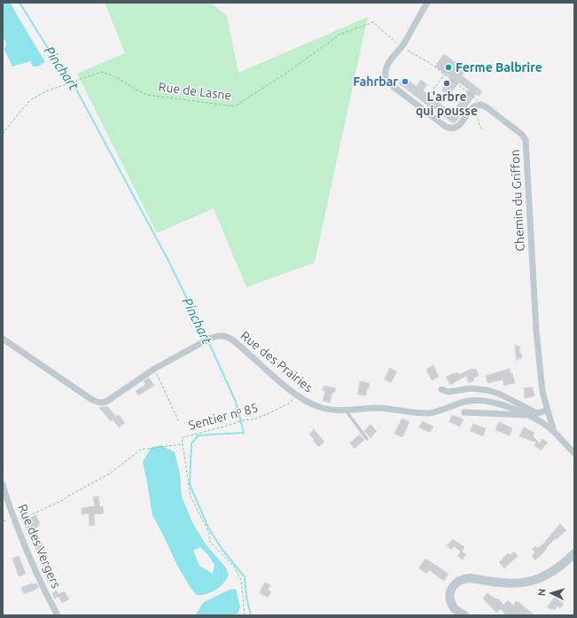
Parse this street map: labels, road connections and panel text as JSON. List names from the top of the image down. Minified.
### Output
{"streets":{"street":["Chemin du Griffon","Rue des Prairies","Rue des Vergers"],"path":["Rue de Lasne","Sentier nᵒ 85"]},"crossings":[["Chemin du Griffon","Rue des Prairies"],["Rue des Prairies","Sentier nᵒ 85"]],"water":["Pinchart"],"places":["Ferme Balbrire","Fahrbar","L'arbre qui pousse"],"north":"left"}
